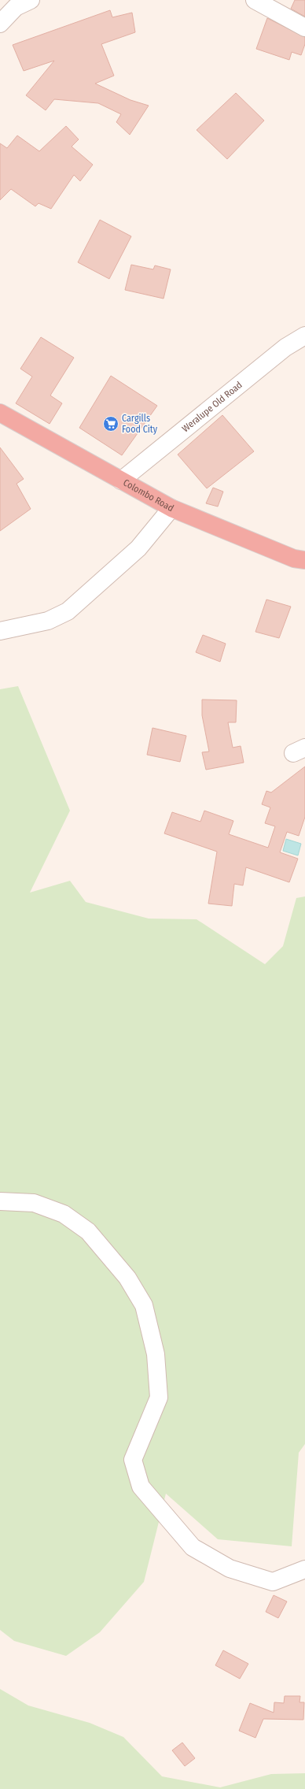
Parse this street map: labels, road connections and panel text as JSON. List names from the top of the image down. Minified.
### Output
{"streets":{"highway":["Colombo Road"],"street":["Weralupe Old Road"]},"crossings":[["Weralupe Old Road","Colombo Road"]],"places":{"supermarket":["Cargills Food City"]}}
